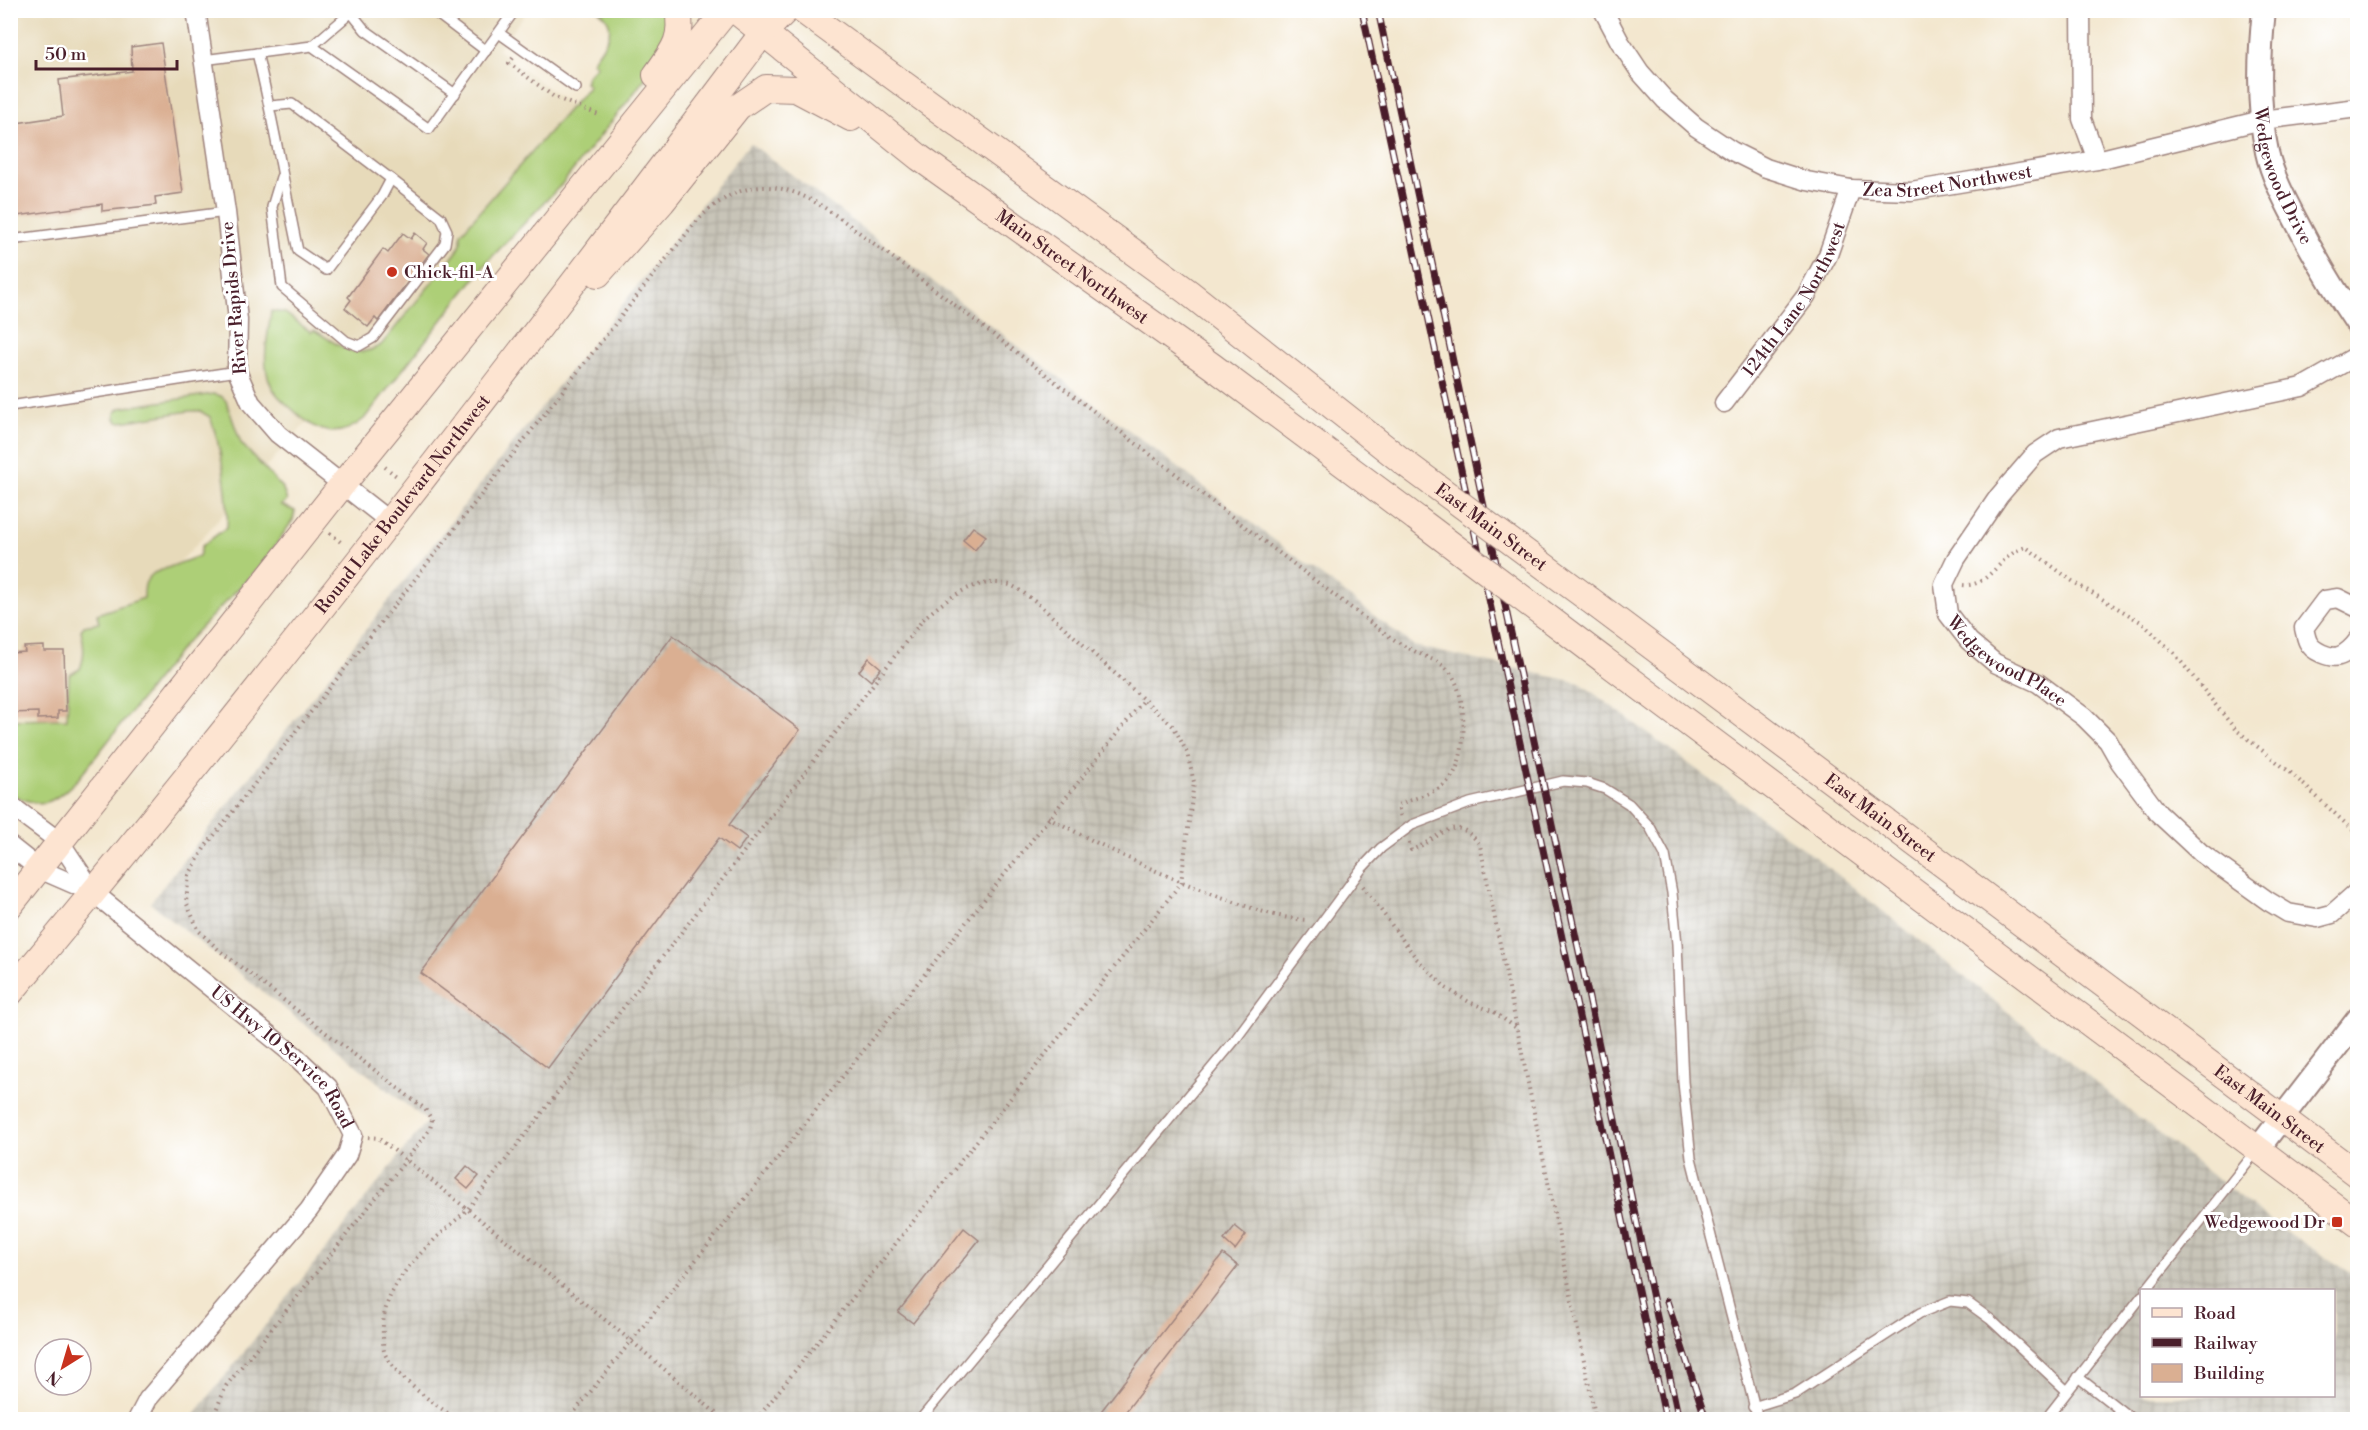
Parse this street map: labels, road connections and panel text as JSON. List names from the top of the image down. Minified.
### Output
{"streets":{"main road":["Main Street Northwest","Round Lake Boulevard Northwest","East Main Street"],"street":["Wedgewood Drive","Zea Street Northwest","River Rapids Drive","124th Lane Northwest","Wedgewood Place","US Hwy 10 Service Road"]},"crossings":[["Wedgewood Drive","Zea Street Northwest"],["Zea Street Northwest","124th Lane Northwest"],["Main Street Northwest","Round Lake Boulevard Northwest"],["Main Street Northwest","East Main Street"],["River Rapids Drive","Round Lake Boulevard Northwest"],["Round Lake Boulevard Northwest","US Hwy 10 Service Road"]],"places":{"other":["Chick-fil-A"],"transit":["Wedgewood Dr"]},"legend":["Road","Railway","Building"],"scale_bar":"50 m","north":"bottom left"}
